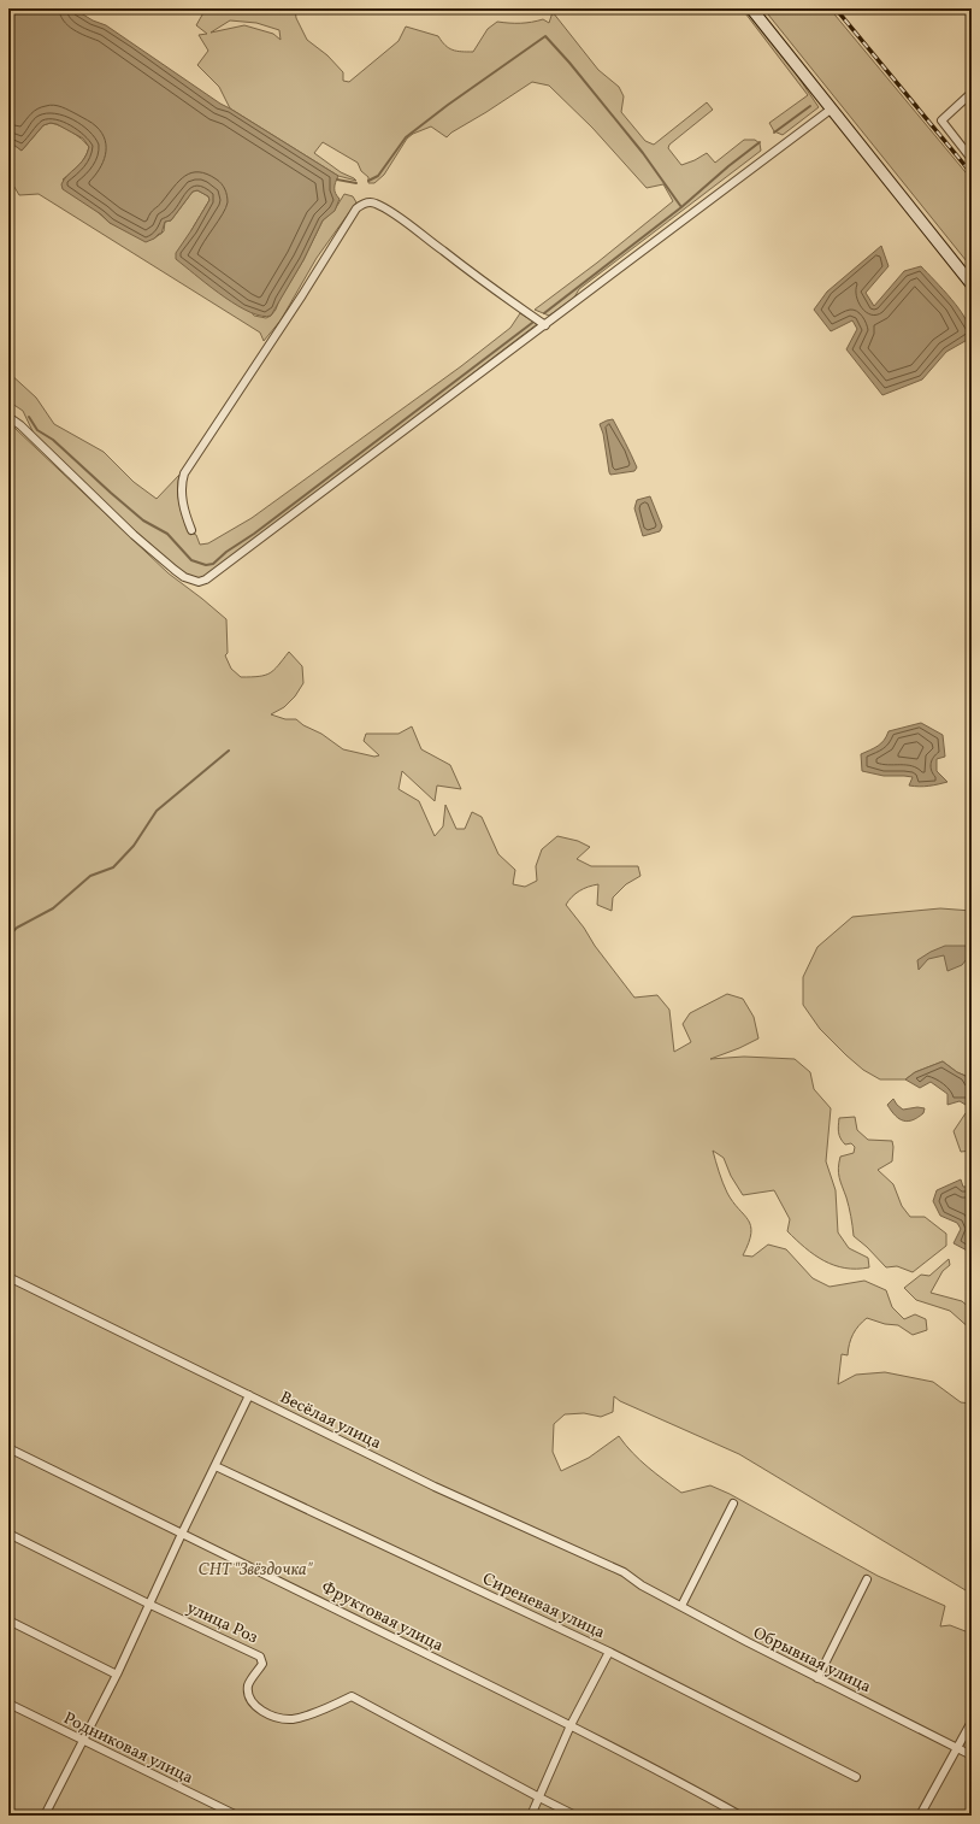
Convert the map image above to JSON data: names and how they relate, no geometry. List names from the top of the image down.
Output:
{
  "streets": {
    "street": [
      "Весёлая улица",
      "Сиреневая улица",
      "Фруктовая улица",
      "улица Роз",
      "Обрывная улица",
      "Родниковая улица"
    ]
  },
  "crossings": [
    ["Весёлая улица", "Обрывная улица"]
  ],
  "parks": ["СНТ \"Звёздочка\""]
}
